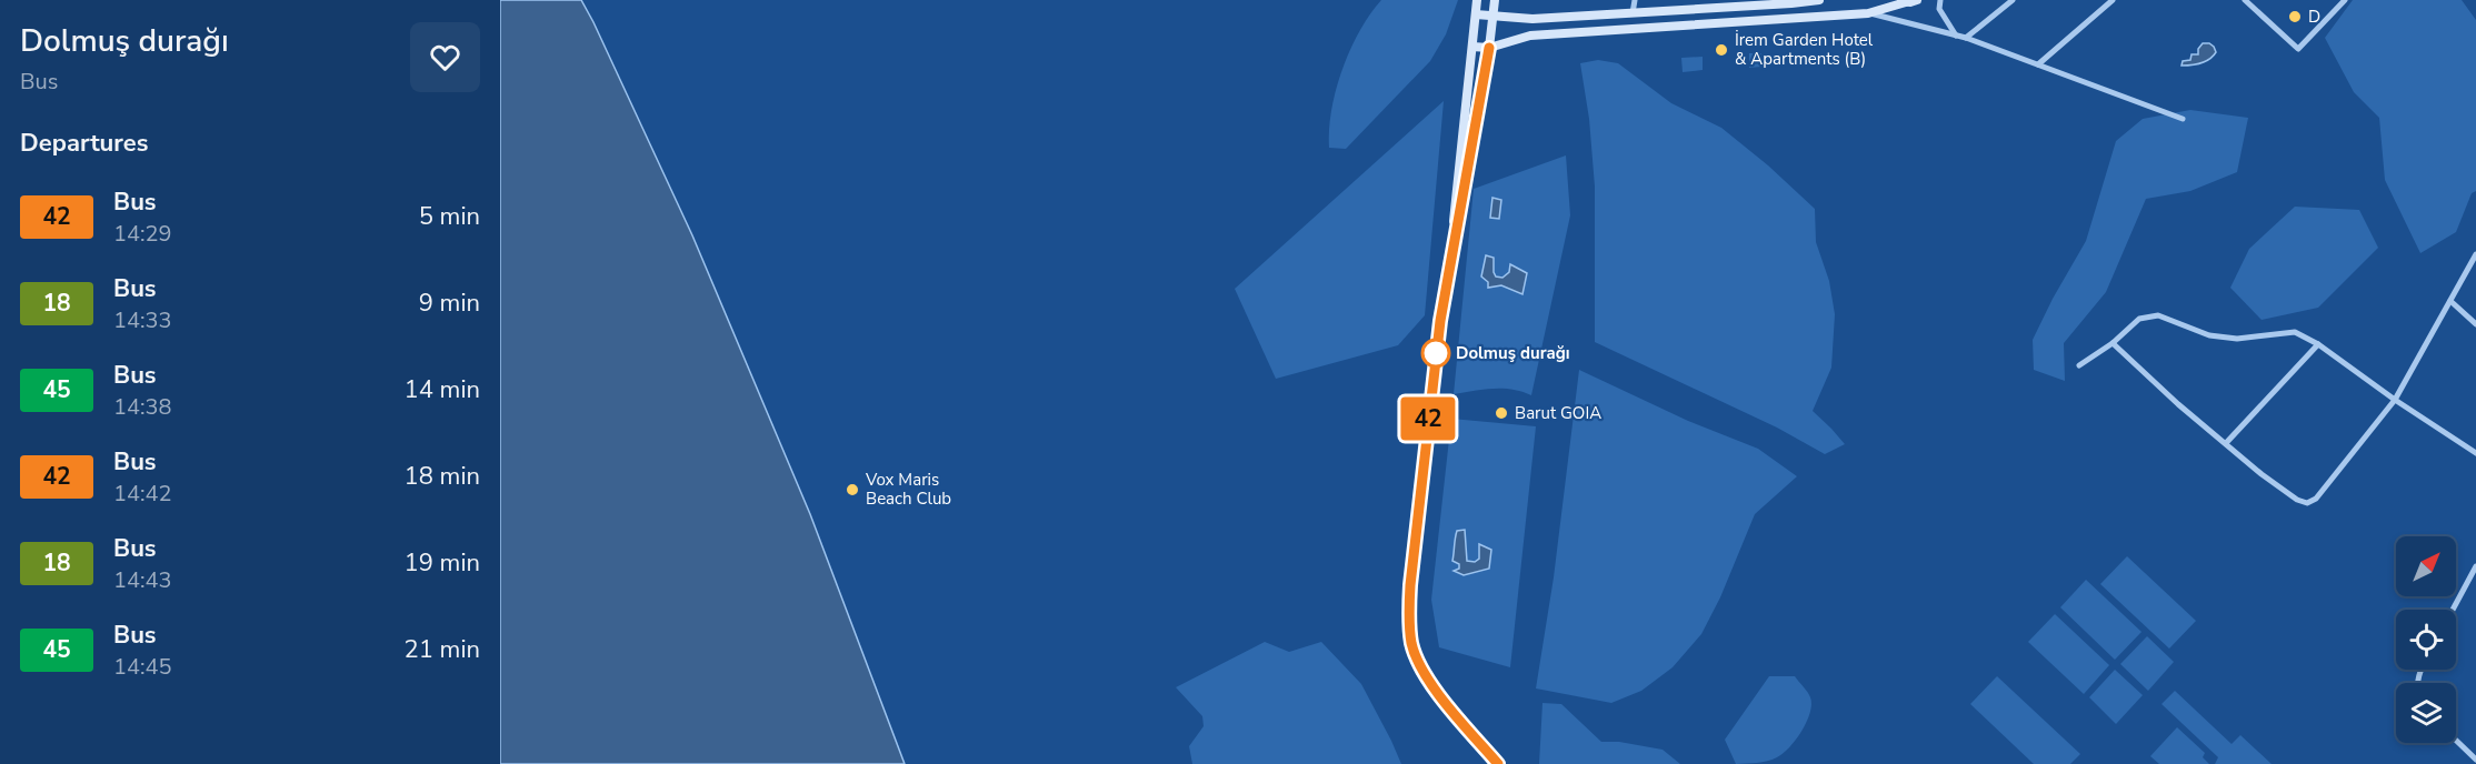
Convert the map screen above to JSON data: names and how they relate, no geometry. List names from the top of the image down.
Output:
{
  "places": [
    "D",
    "İrem Garden Hotel & Apartments (B)",
    "Dolmuş durağı",
    "Barut GOIA",
    "Vox Maris Beach Club"
  ],
  "lines": ["bus line 42"],
  "north": "top right",
  "page": {
    "heading": [
      ["Dolmuş durağı", "Bus"],
      "Departures"
    ],
    "on_map": "42",
    "list": [
      {
        "mark": "42",
        "name": "Bus",
        "note": "14:29",
        "value": "5 min"
      },
      {
        "mark": "18",
        "name": "Bus",
        "note": "14:33",
        "value": "9 min"
      },
      {
        "mark": "45",
        "name": "Bus",
        "note": "14:38",
        "value": "14 min"
      },
      {
        "mark": "42",
        "name": "Bus",
        "note": "14:42",
        "value": "18 min"
      },
      {
        "mark": "18",
        "name": "Bus",
        "note": "14:43",
        "value": "19 min"
      },
      {
        "mark": "45",
        "name": "Bus",
        "note": "14:45",
        "value": "21 min"
      }
    ]
  }
}
